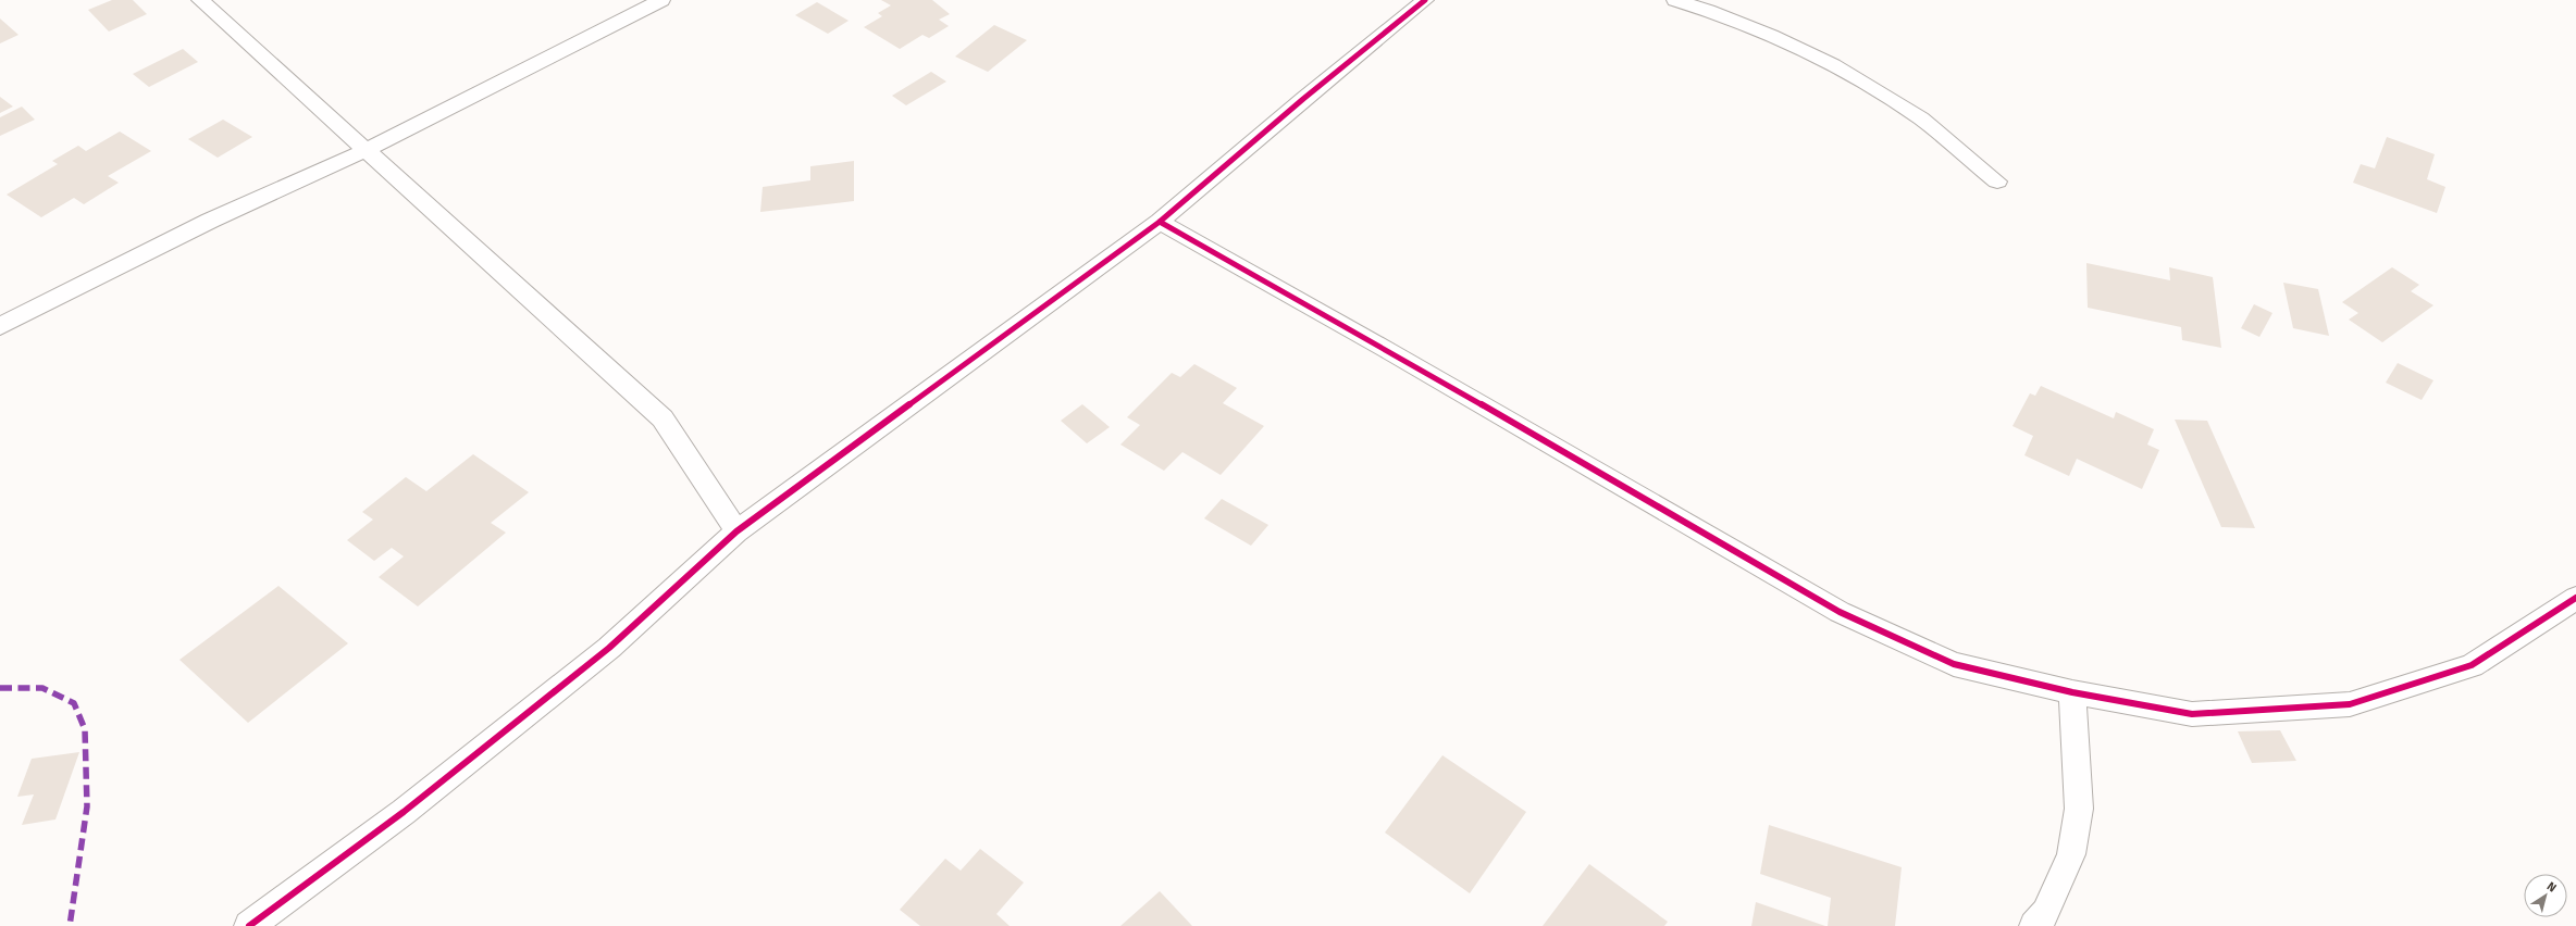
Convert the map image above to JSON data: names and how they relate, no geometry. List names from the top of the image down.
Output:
{
  "north": "top right"
}
